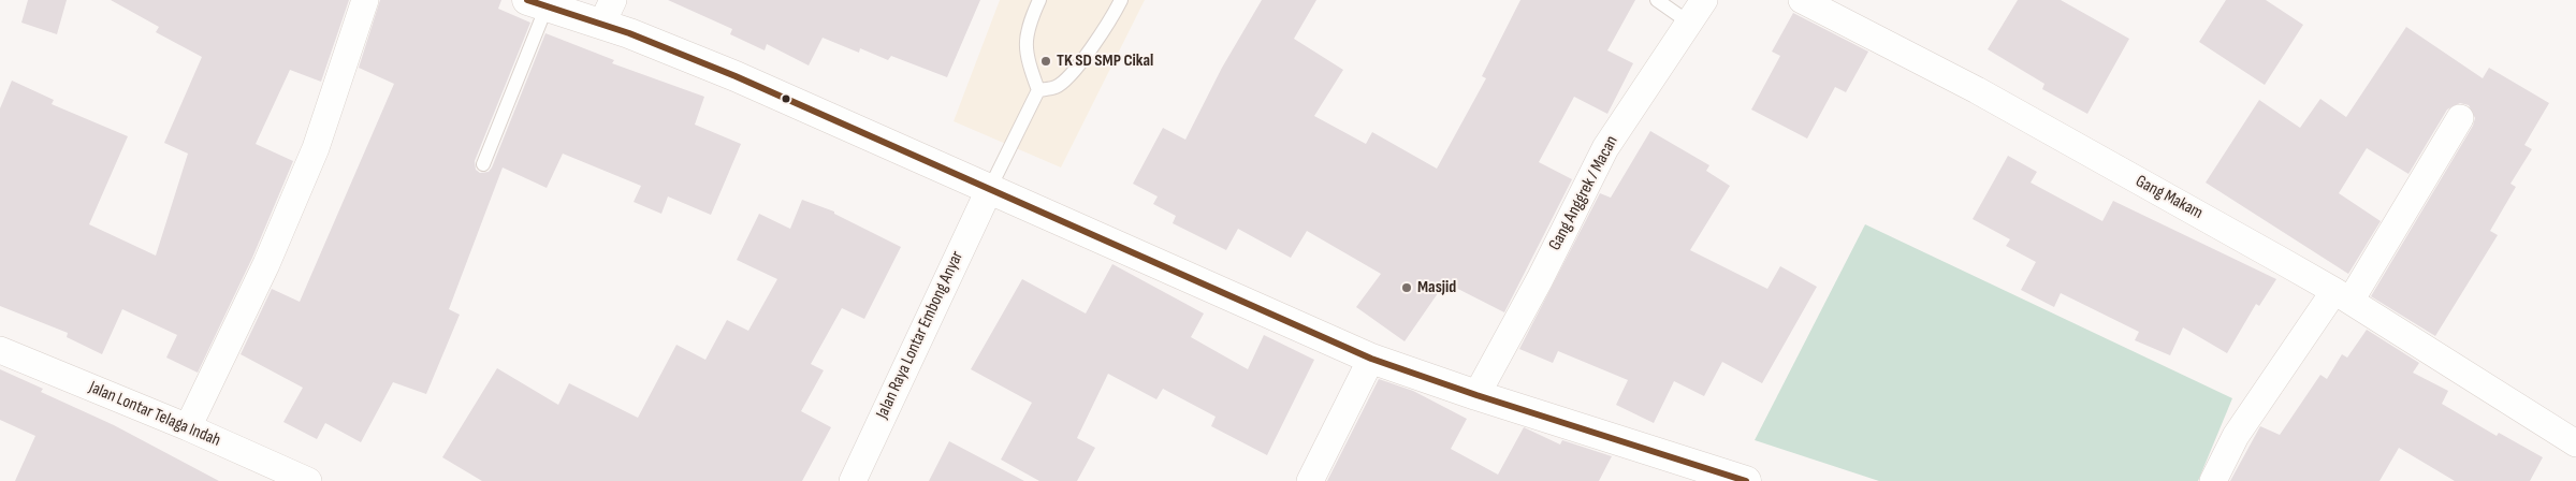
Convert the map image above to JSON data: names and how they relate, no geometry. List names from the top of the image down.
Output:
{
  "streets": {
    "street": [
      "Gang Anggrek / Macan",
      "Gang Makam",
      "Jalan Raya Lontar Embong Anyar",
      "Jalan Lontar Telaga Indah"
    ]
  },
  "places": ["TK SD SMP Cikal", "Masjid"]
}
